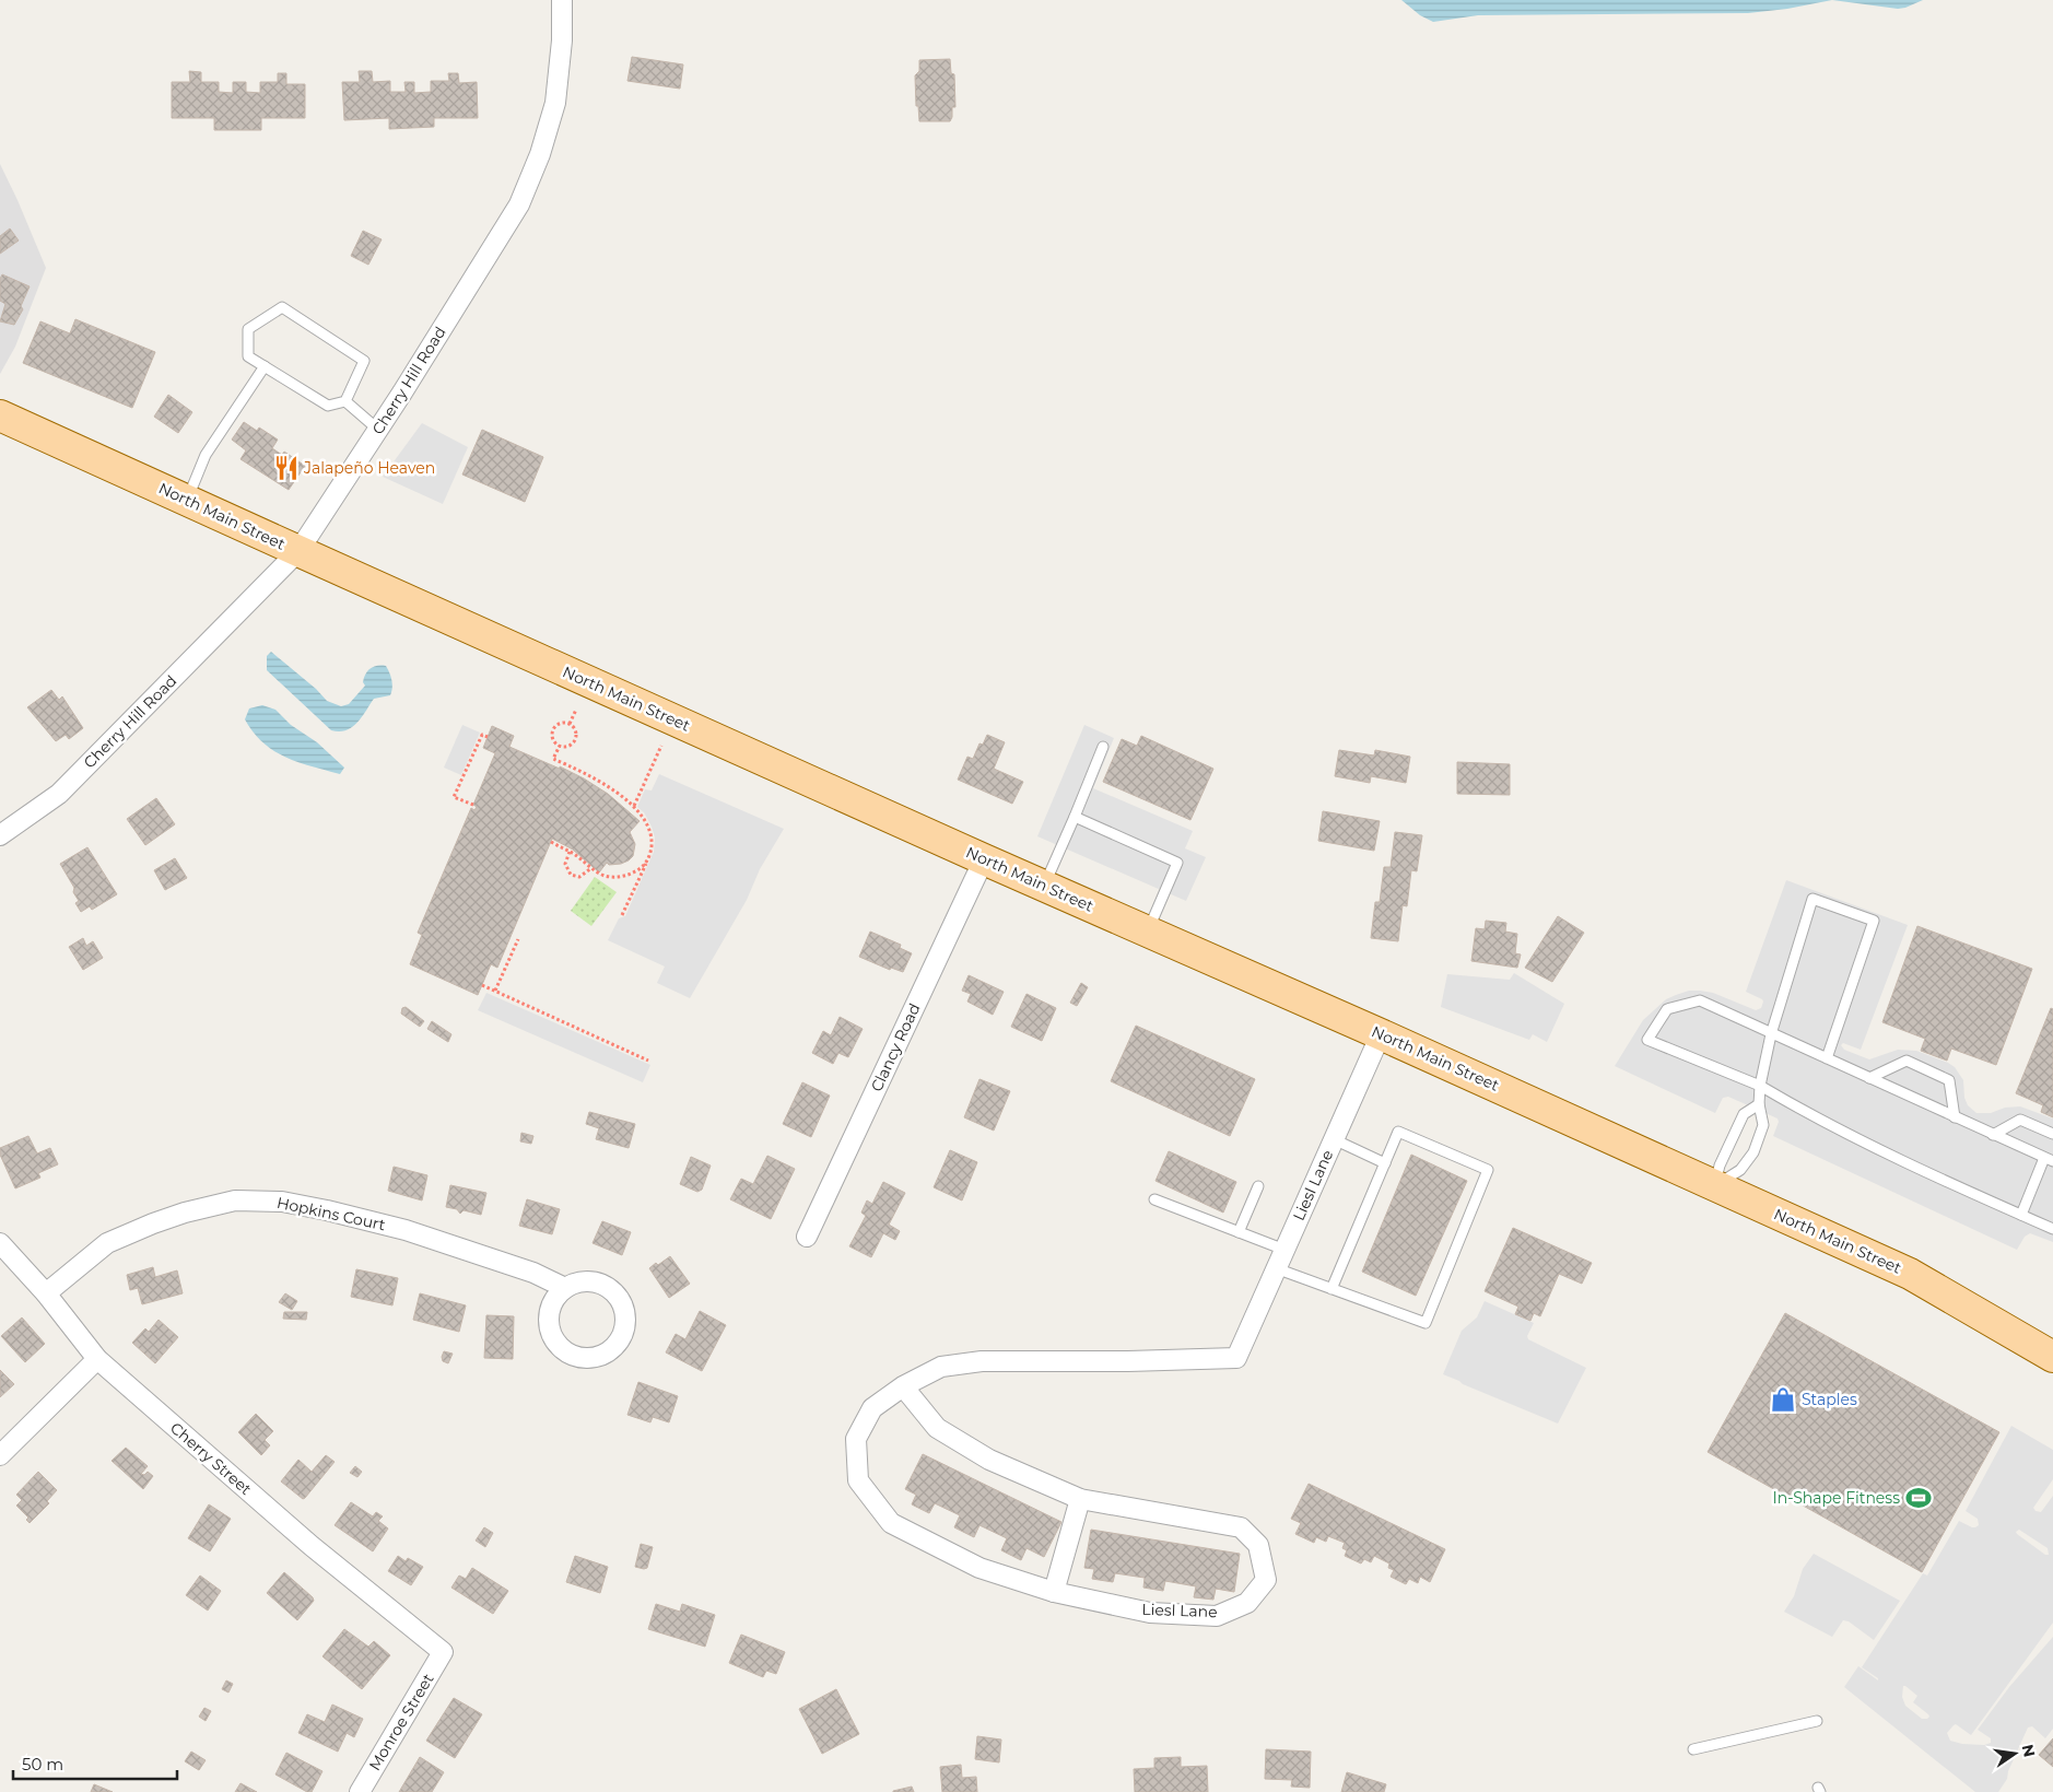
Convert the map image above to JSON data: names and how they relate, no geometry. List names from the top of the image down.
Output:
{
  "streets": {
    "main road": ["North Main Street"],
    "street": [
      "Cherry Hill Road",
      "Clancy Road",
      "Liesl Lane",
      "Hopkins Court",
      "Cherry Street",
      "Monroe Street"
    ]
  },
  "crossings": [
    ["Cherry Hill Road", "North Main Street"],
    ["North Main Street", "Clancy Road"],
    ["North Main Street", "Liesl Lane"],
    ["Hopkins Court", "Cherry Street"],
    ["Cherry Street", "Monroe Street"]
  ],
  "places": {
    "restaurant": ["Jalapeño Heaven"],
    "shop": ["Staples"],
    "sports": ["In-Shape Fitness"]
  },
  "scale_bar": "50 m",
  "north": "right"
}
